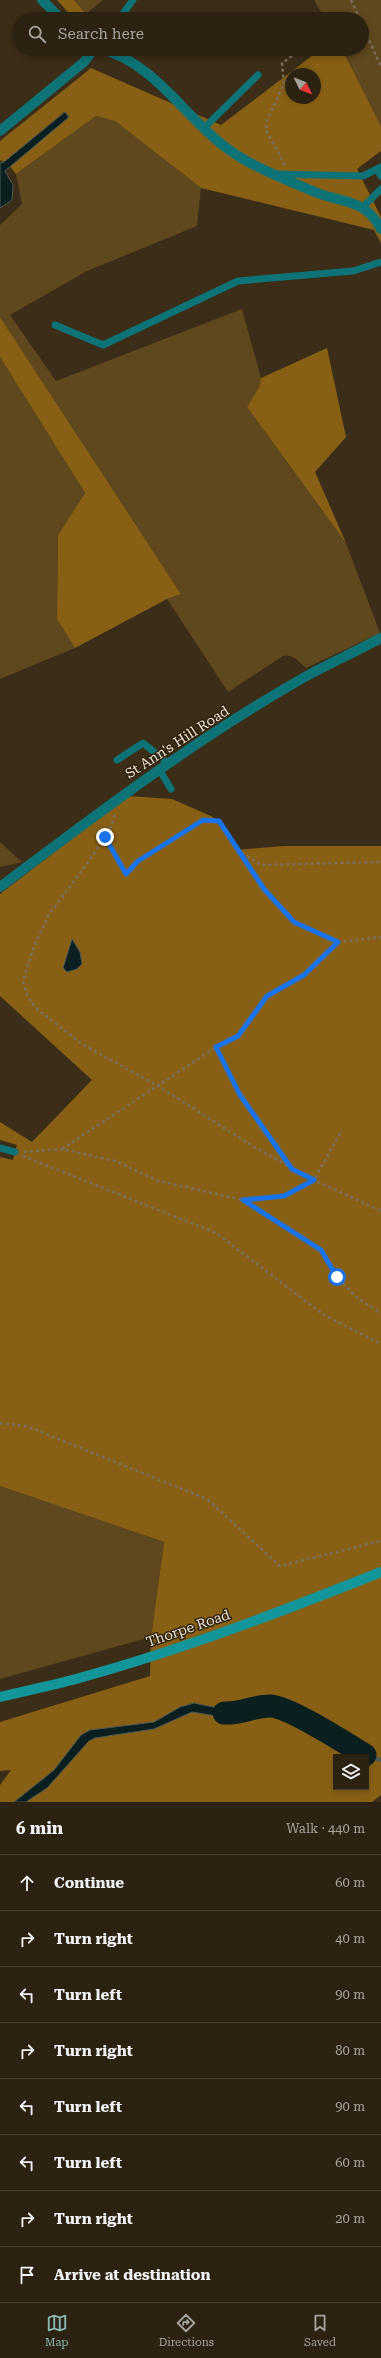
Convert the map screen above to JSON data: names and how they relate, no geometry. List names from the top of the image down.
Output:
{
  "streets": {
    "main road": ["Thorpe Road"],
    "street": ["St Ann's Hill Road"]
  },
  "north": "bottom right",
  "page": {
    "search": "Search here",
    "heading": ["6 min", "Walk · 440 m"],
    "list": [
      ["Continue", "60 m"],
      ["Turn right", "40 m"],
      ["Turn left", "90 m"],
      ["Turn right", "80 m"],
      ["Turn left", "90 m"],
      ["Turn left", "60 m"],
      ["Turn right", "20 m"],
      "Arrive at destination"
    ],
    "nav": ["Map", "Directions", "Saved"]
  }
}
